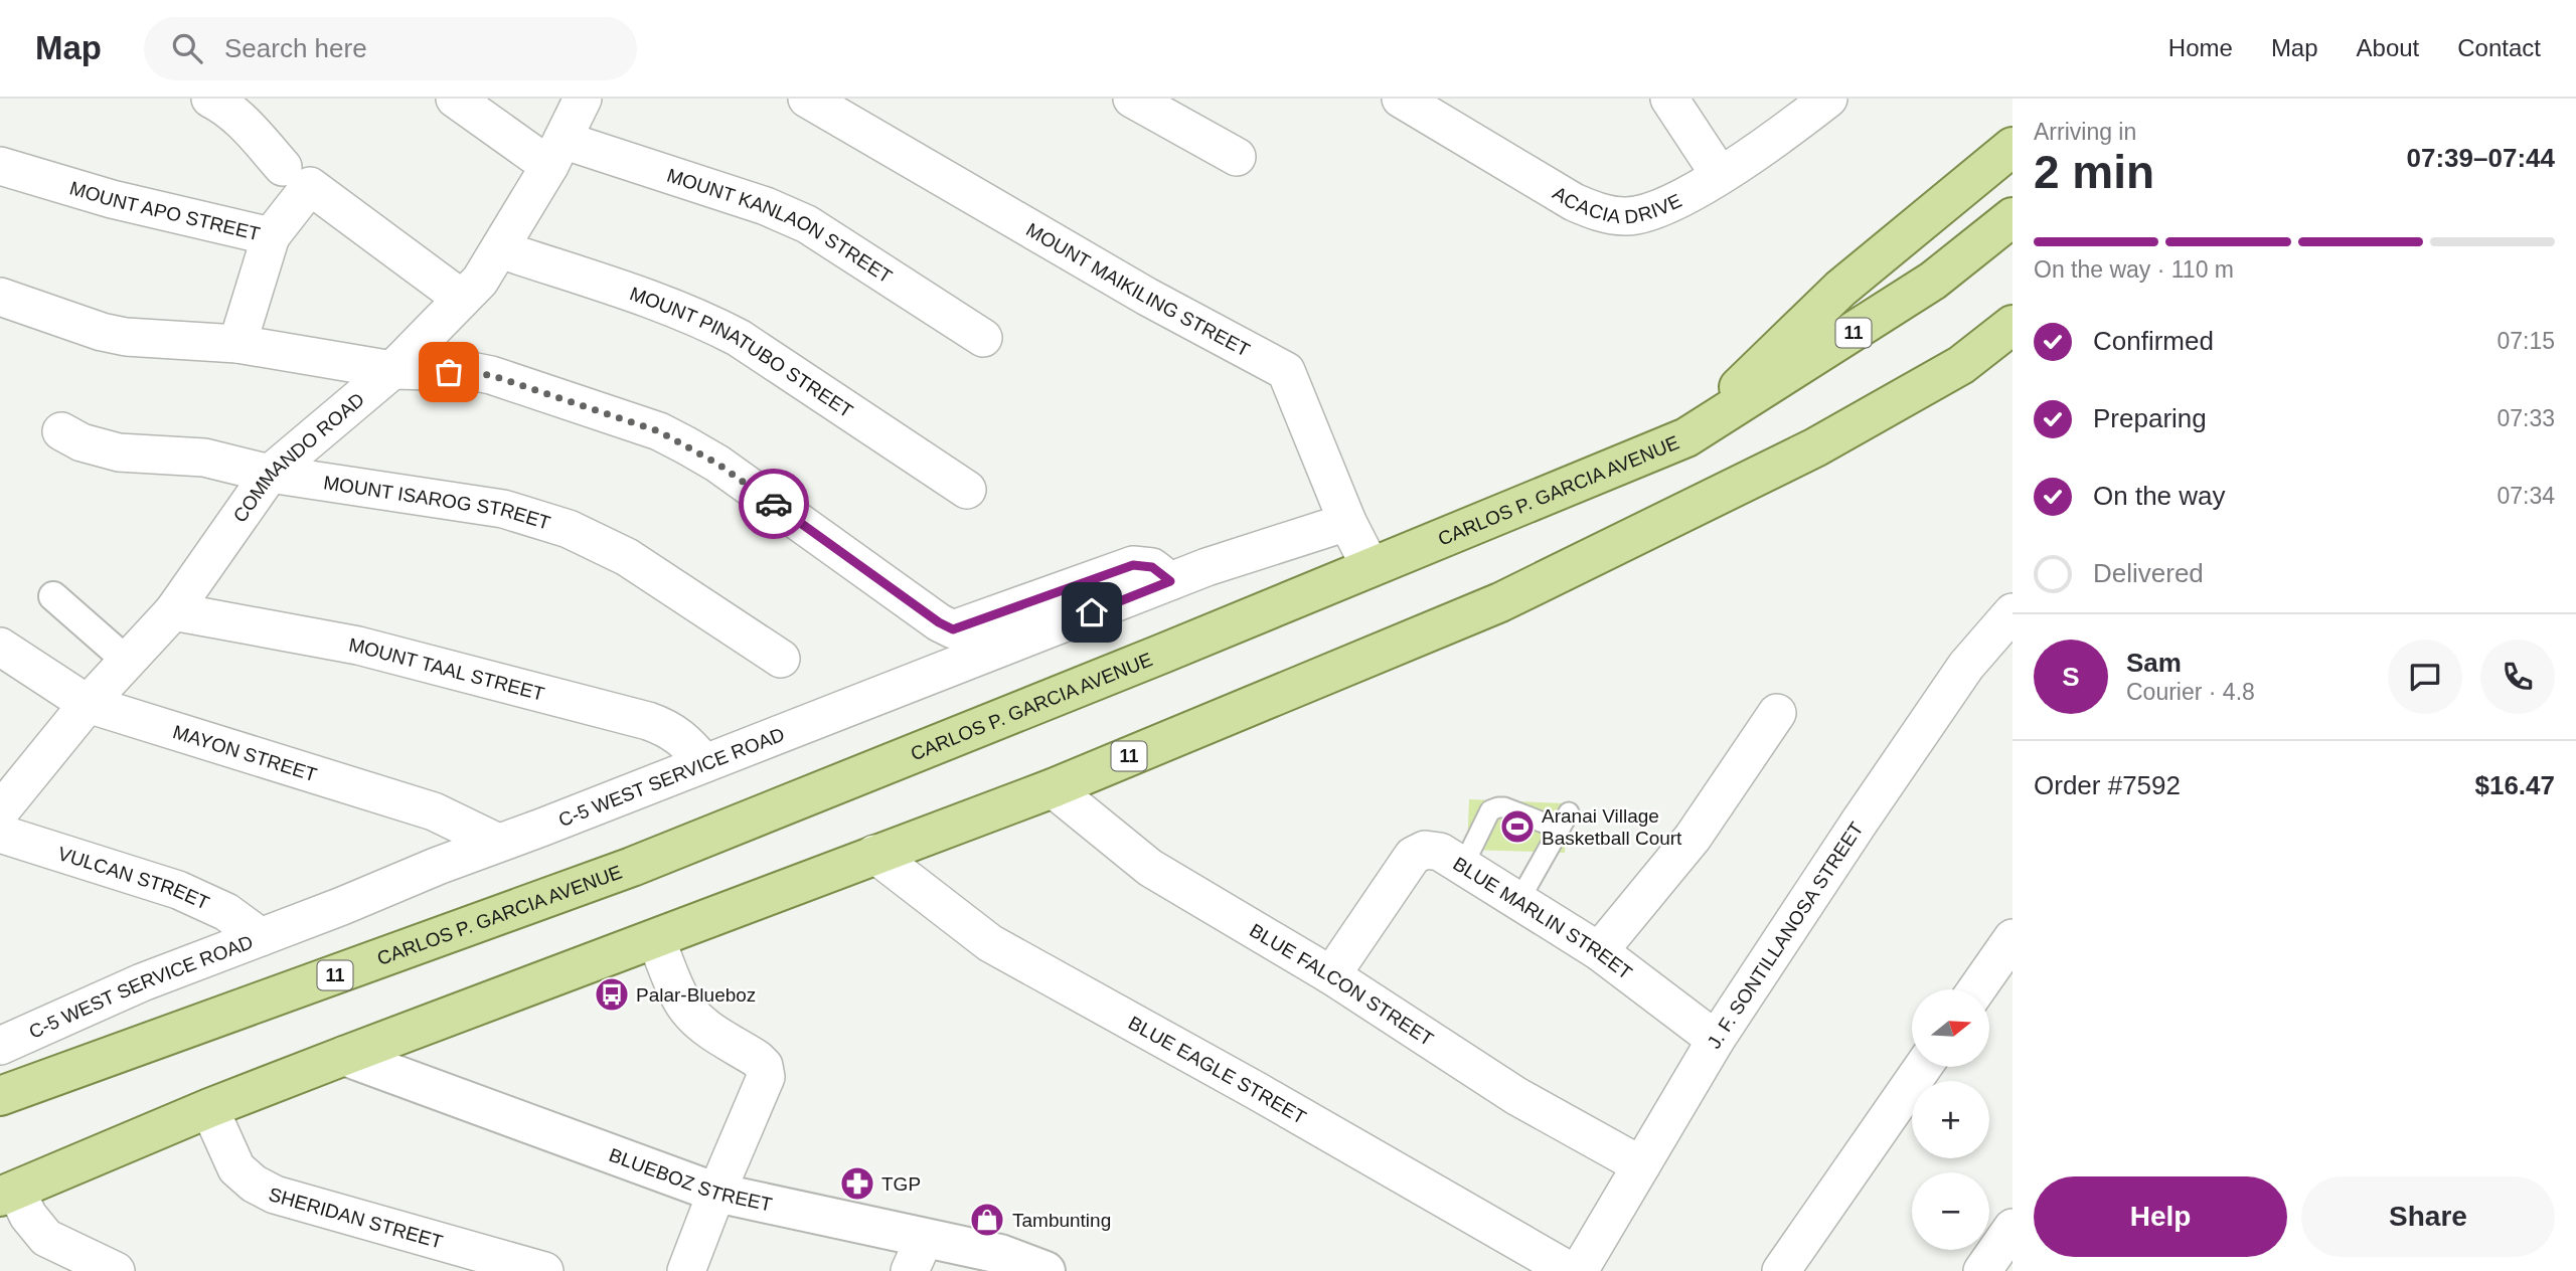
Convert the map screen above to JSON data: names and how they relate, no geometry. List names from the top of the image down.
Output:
{
  "streets": {
    "main road": ["11", "CARLOS P. GARCIA AVENUE"],
    "street": [
      "ACACIA DRIVE",
      "MOUNT APO STREET",
      "MOUNT KANLAON STREET",
      "MOUNT MAIKILING STREET",
      "MOUNT PINATUBO STREET",
      "COMMANDO ROAD",
      "MOUNT ISAROG STREET",
      "MOUNT TAAL STREET",
      "MAYON STREET",
      "C-5 WEST SERVICE ROAD",
      "VULCAN STREET",
      "BLUE MARLIN STREET",
      "J. F. SONTILLANOSA STREET",
      "BLUE FALCON STREET",
      "BLUE EAGLE STREET",
      "BLUEBOZ STREET",
      "SHERIDAN STREET"
    ]
  },
  "crossings": [
    ["MOUNT KANLAON STREET", "COMMANDO ROAD"],
    ["MOUNT MAIKILING STREET", "CARLOS P. GARCIA AVENUE"],
    ["MOUNT MAIKILING STREET", "C-5 WEST SERVICE ROAD"],
    ["11", "BLUE FALCON STREET"],
    ["11", "BLUE EAGLE STREET"],
    ["11", "BLUEBOZ STREET"],
    ["11", "SHERIDAN STREET"],
    ["MOUNT PINATUBO STREET", "COMMANDO ROAD"],
    ["COMMANDO ROAD", "MOUNT ISAROG STREET"],
    ["COMMANDO ROAD", "MOUNT TAAL STREET"],
    ["COMMANDO ROAD", "MAYON STREET"],
    ["MOUNT TAAL STREET", "C-5 WEST SERVICE ROAD"],
    ["MAYON STREET", "C-5 WEST SERVICE ROAD"],
    ["C-5 WEST SERVICE ROAD", "VULCAN STREET"],
    ["BLUE MARLIN STREET", "J. F. SONTILLANOSA STREET"],
    ["BLUE MARLIN STREET", "BLUE FALCON STREET"],
    ["J. F. SONTILLANOSA STREET", "BLUE FALCON STREET"]
  ],
  "places": {
    "sports": ["Aranai Village Basketball Court"],
    "bus stop": ["Palar-Blueboz"],
    "pharmacy": ["TGP"],
    "shop": ["Tambunting"]
  },
  "north": "right",
  "page": {
    "header": "Map",
    "search": "Search here",
    "nav": [
      "Home",
      "Map",
      "About",
      "Contact"
    ],
    "heading": ["2 min", "Arriving in", "07:39–07:44"],
    "panel": [
      "Sam",
      "Courier · 4.8",
      "Order #7592",
      "$16.47"
    ],
    "bar": "On the way · 110 m",
    "list": [
      ["Confirmed", "07:15"],
      ["Preparing", "07:33"],
      ["On the way", "07:34"],
      "Delivered"
    ],
    "round": "S",
    "map_buttons": ["+", "−"],
    "buttons": ["Help", "Share"]
  }
}
